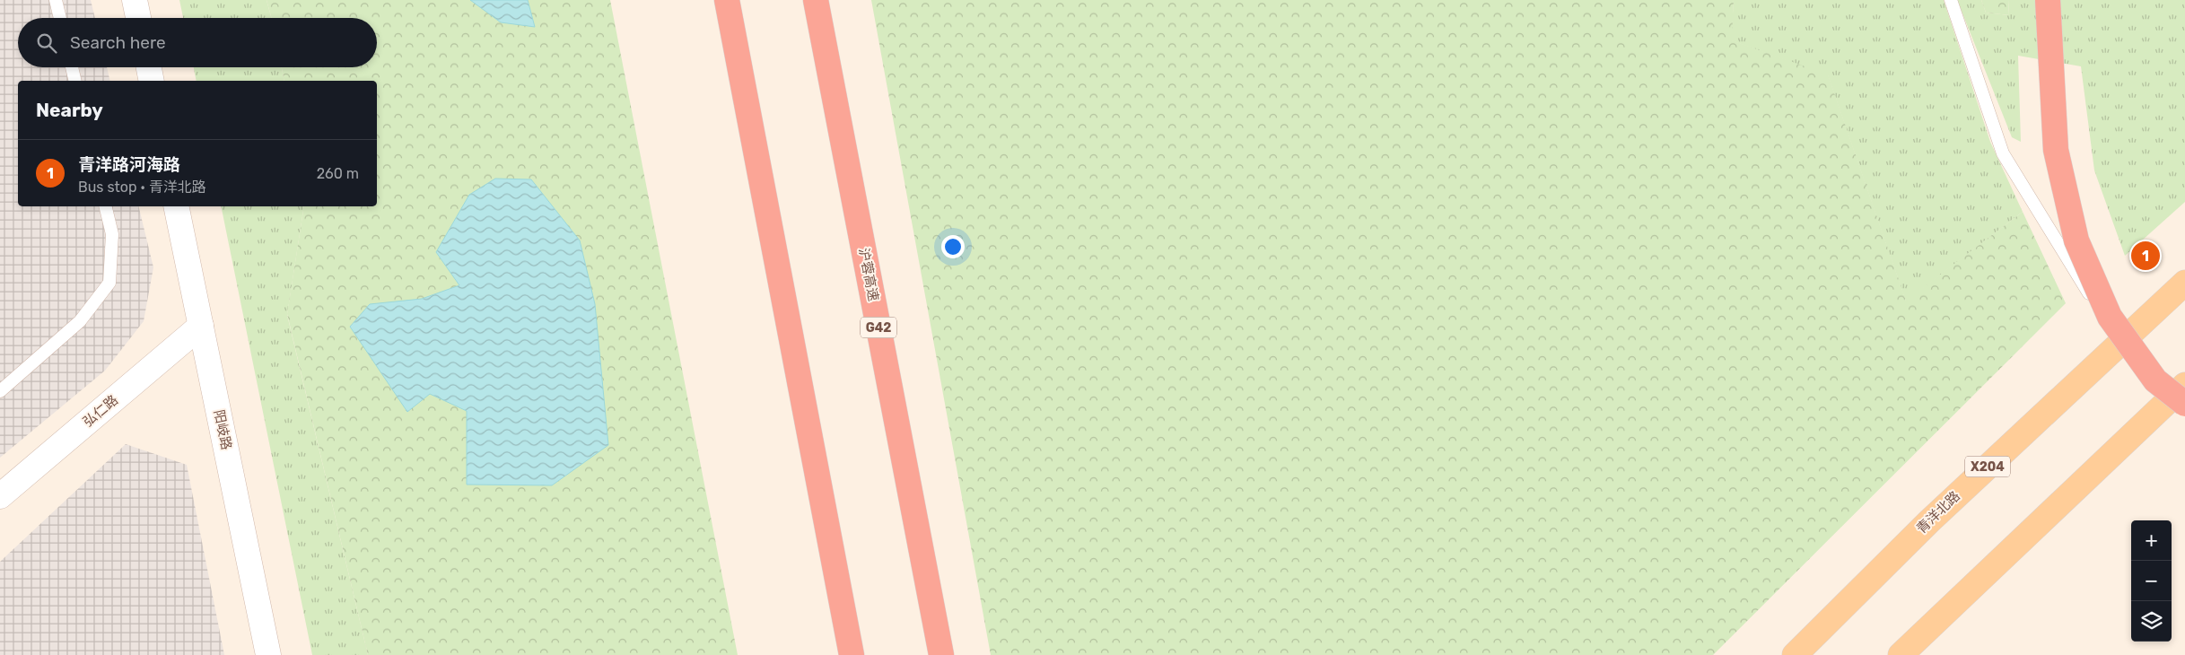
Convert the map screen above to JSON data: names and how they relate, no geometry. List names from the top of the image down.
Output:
{
  "streets": {
    "highway": ["沪蓉高速", "G42"],
    "main road": ["X204", "青洋北路"],
    "street": ["弘仁路", "阳岐路"]
  },
  "crossings": [
    ["弘仁路", "阳岐路"]
  ],
  "page": {
    "search": "Search here",
    "heading": "Nearby",
    "list": [
      {
        "mark": "1",
        "name": "青洋路河海路",
        "note": "Bus stop · 青洋北路",
        "value": "260 m"
      }
    ],
    "pins": "1",
    "map_buttons": ["+", "−"]
  }
}
